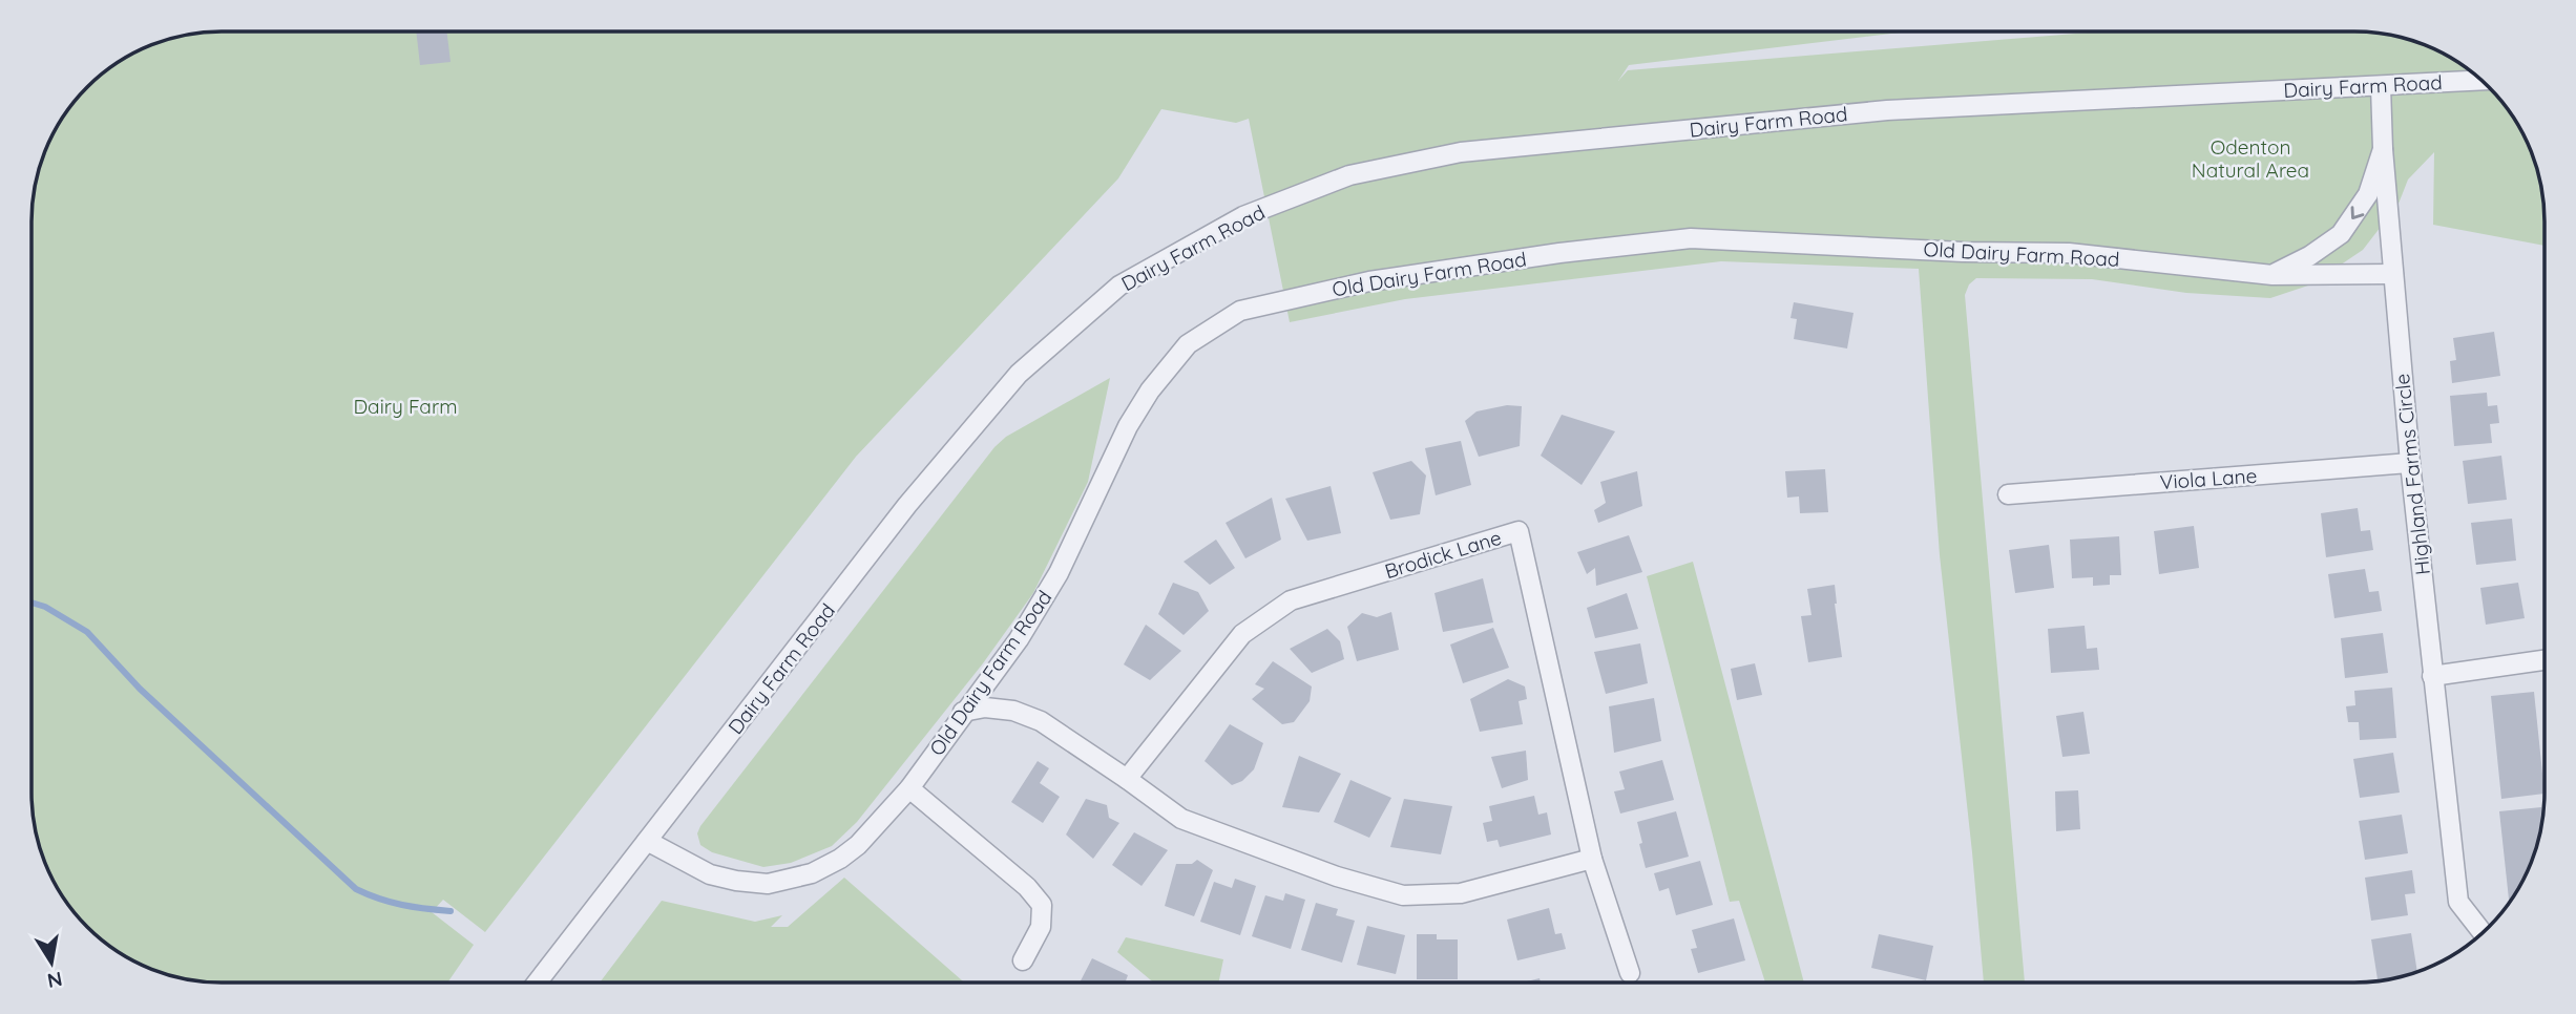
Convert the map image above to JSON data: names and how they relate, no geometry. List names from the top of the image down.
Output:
{
  "streets": {
    "street": [
      "Dairy Farm Road",
      "Old Dairy Farm Road",
      "Highland Farms Circle",
      "Viola Lane",
      "Brodick Lane"
    ]
  },
  "crossings": [
    ["Dairy Farm Road", "Old Dairy Farm Road"],
    ["Highland Farms Circle", "Viola Lane"]
  ],
  "parks": ["Odenton Natural Area", "Dairy Farm"],
  "north": "bottom"
}
